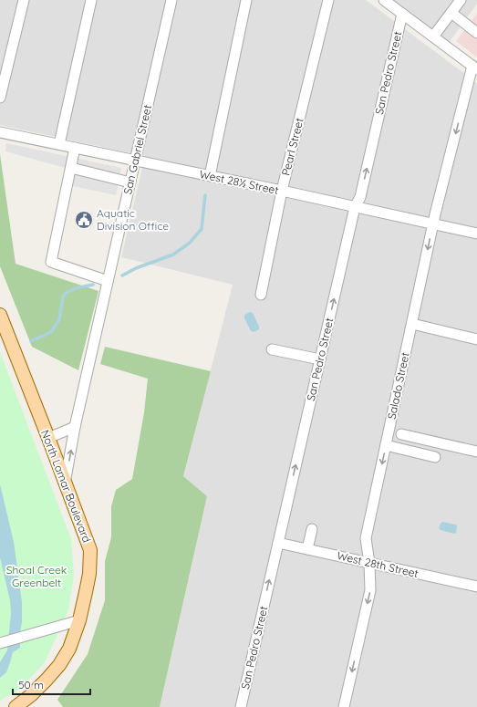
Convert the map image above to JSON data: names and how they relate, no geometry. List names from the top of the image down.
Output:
{
  "streets": {
    "main road": ["North Lamar Boulevard"],
    "street": [
      "San Pedro Street",
      "Pearl Street",
      "San Gabriel Street",
      "West 28½ Street",
      "Salado Street",
      "West 28th Street"
    ]
  },
  "crossings": [
    ["San Pedro Street", "West 28½ Street"],
    ["San Pedro Street", "West 28th Street"],
    ["Pearl Street", "West 28½ Street"],
    ["San Gabriel Street", "West 28½ Street"],
    ["San Gabriel Street", "North Lamar Boulevard"],
    ["West 28½ Street", "Salado Street"],
    ["Salado Street", "West 28th Street"]
  ],
  "one_way": ["San Pedro Street", "Salado Street"],
  "parks": ["Shoal Creek Greenbelt"],
  "places": {
    "public building": ["Aquatic Division Office"]
  },
  "scale_bar": "50 m"
}
